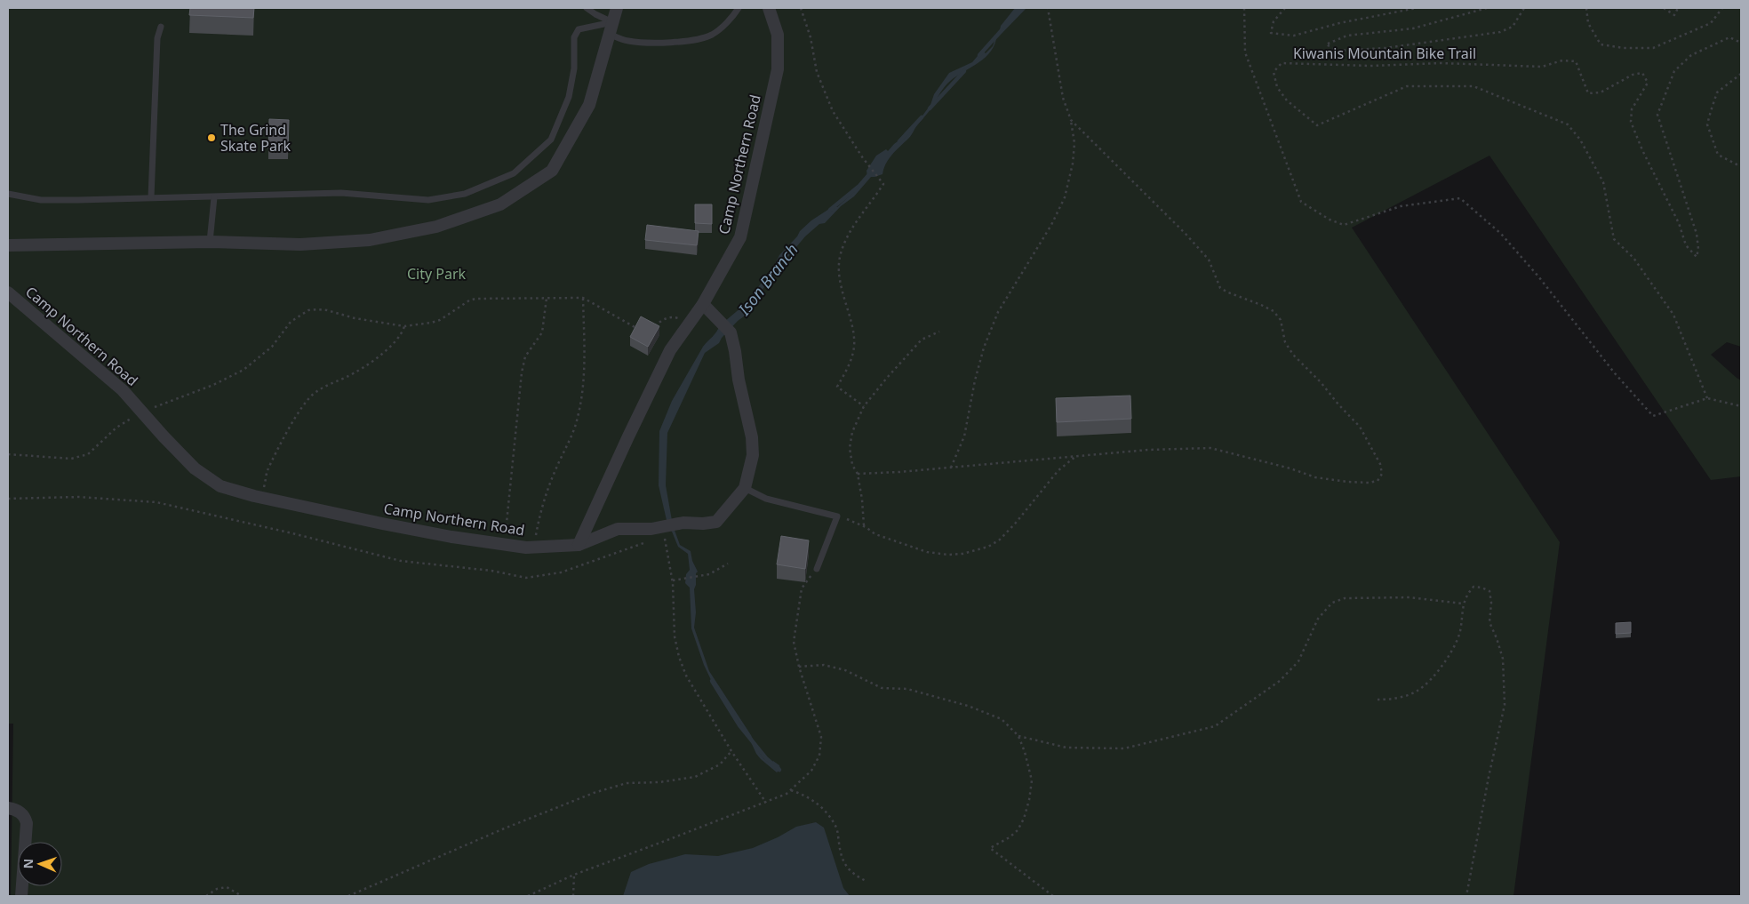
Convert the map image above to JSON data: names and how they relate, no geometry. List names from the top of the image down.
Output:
{
  "streets": {
    "street": ["Camp Northern Road"],
    "path": ["Kiwanis Mountain Bike Trail"]
  },
  "water": ["Ison Branch"],
  "parks": ["City Park"],
  "places": ["The Grind Skate Park"],
  "north": "left"
}
